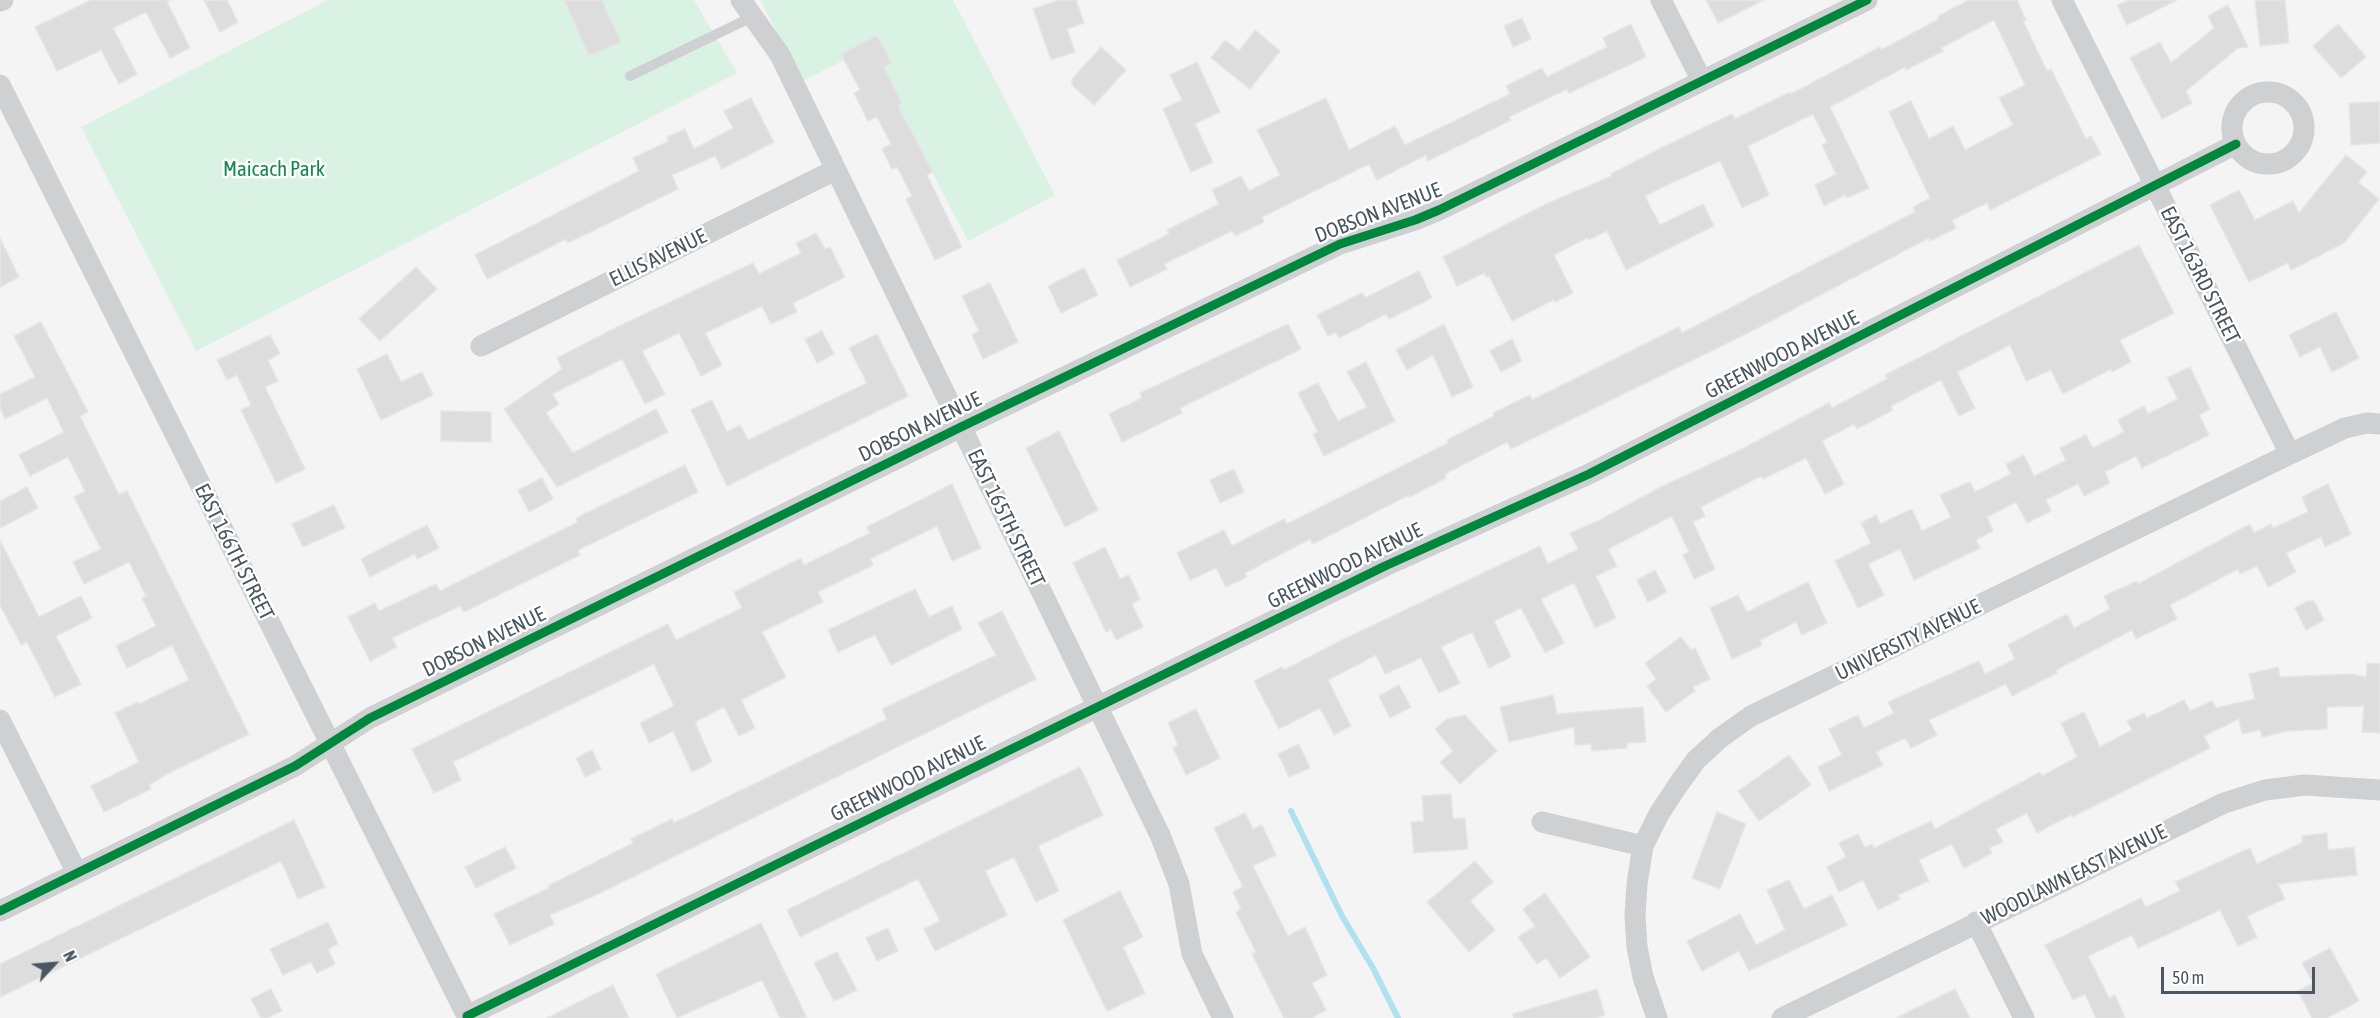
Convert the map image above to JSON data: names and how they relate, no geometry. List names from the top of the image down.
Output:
{
  "streets": {
    "street": [
      "DOBSON AVENUE",
      "ELLIS AVENUE",
      "EAST 163RD STREET",
      "GREENWOOD AVENUE",
      "EAST 165TH STREET",
      "EAST 166TH STREET",
      "UNIVERSITY AVENUE",
      "WOODLAWN EAST AVENUE"
    ]
  },
  "crossings": [
    ["DOBSON AVENUE", "EAST 165TH STREET"],
    ["DOBSON AVENUE", "EAST 166TH STREET"],
    ["ELLIS AVENUE", "EAST 165TH STREET"],
    ["EAST 163RD STREET", "GREENWOOD AVENUE"],
    ["EAST 163RD STREET", "UNIVERSITY AVENUE"],
    ["GREENWOOD AVENUE", "EAST 165TH STREET"],
    ["GREENWOOD AVENUE", "EAST 166TH STREET"]
  ],
  "parks": ["Maicach Park"],
  "scale_bar": "50 m",
  "north": "top right"
}
